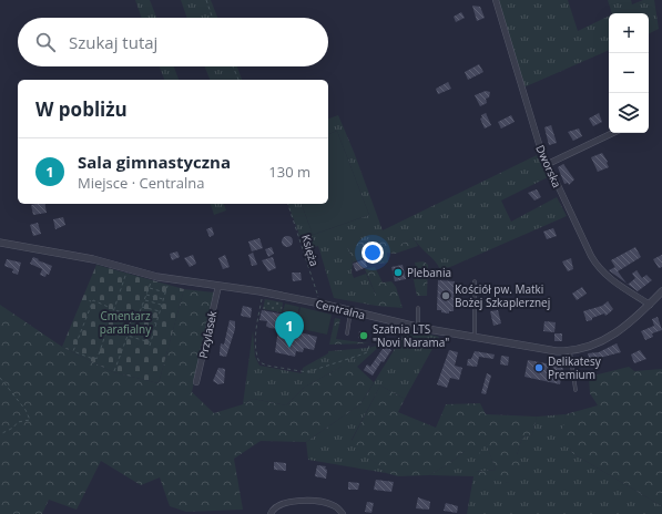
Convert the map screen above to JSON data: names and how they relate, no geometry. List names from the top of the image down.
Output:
{
  "streets": {
    "street": ["Dworska", "Centralna", "Przylasek"],
    "path": ["Księża"]
  },
  "crossings": [
    ["Dworska", "Centralna"],
    ["Księża", "Centralna"],
    ["Centralna", "Przylasek"]
  ],
  "parks": ["Cmentarz parafialny"],
  "places": [
    "Plebania",
    "Kościół pw. Matki Bożej Szkaplerznej",
    "Szatnia LTS \"Novi Narama\"",
    "Delikatesy Premium"
  ],
  "page": {
    "map_buttons": ["+", "−"],
    "search": "Szukaj tutaj",
    "heading": "W pobliżu",
    "list": [
      {
        "mark": "1",
        "name": "Sala gimnastyczna",
        "note": "Miejsce · Centralna",
        "value": "130 m"
      }
    ],
    "pins": "1"
  }
}
